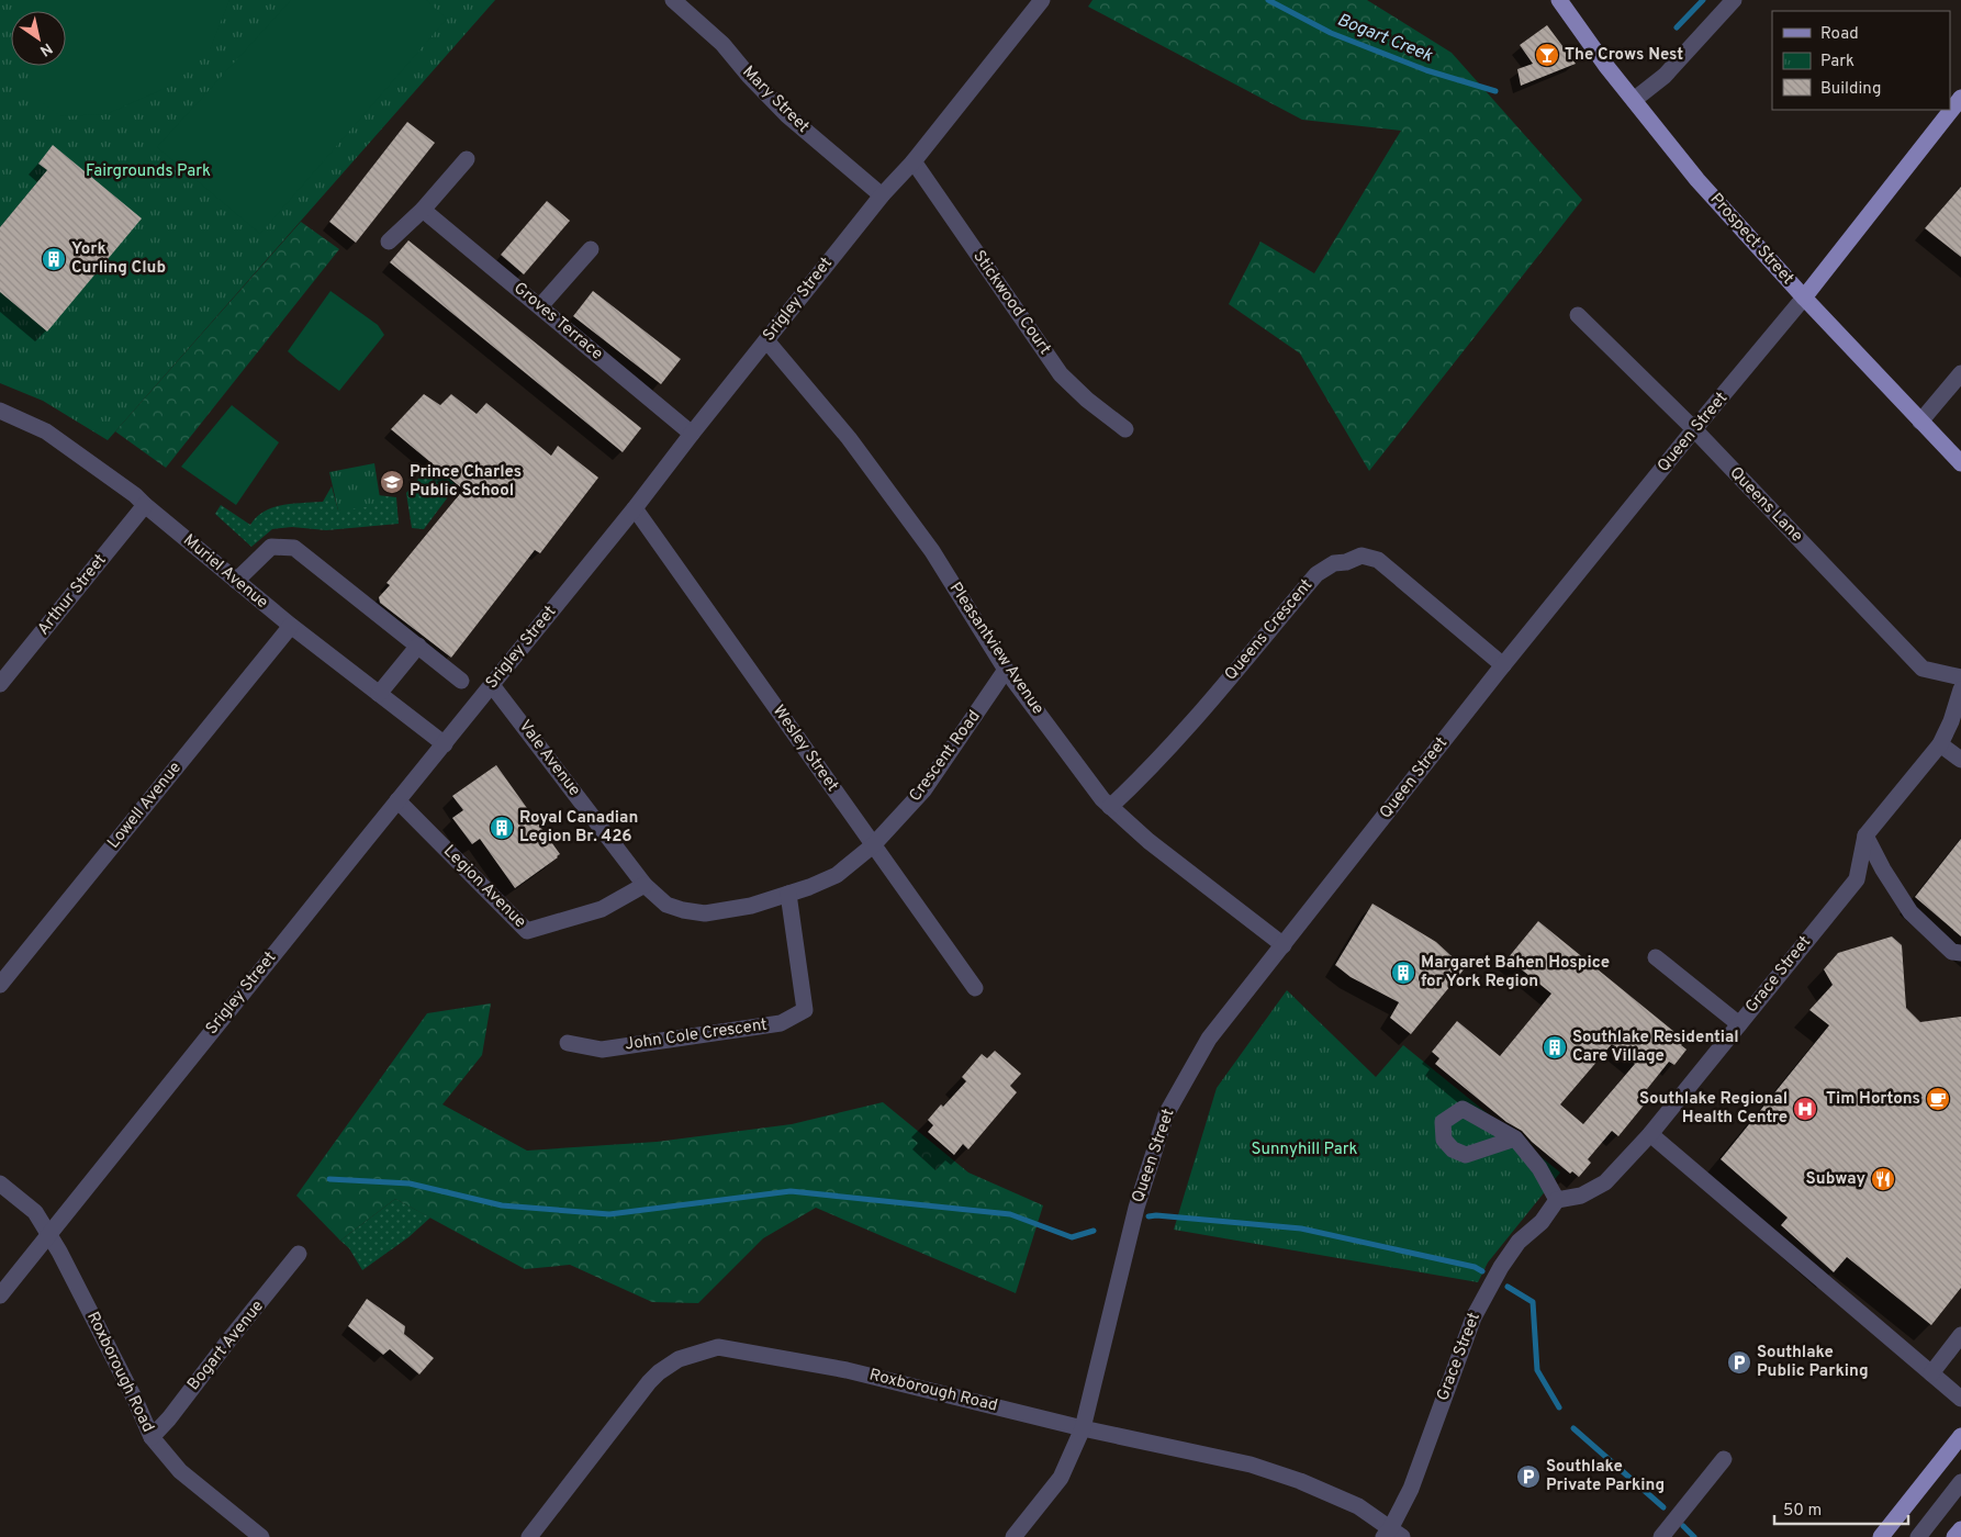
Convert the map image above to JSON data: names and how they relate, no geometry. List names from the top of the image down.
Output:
{
  "streets": {
    "main road": ["Prospect Street", "Queen Street"],
    "street": [
      "Mary Street",
      "Srigley Street",
      "Stickwood Court",
      "Groves Terrace",
      "Queens Lane",
      "Muriel Avenue",
      "Arthur Street",
      "Queens Crescent",
      "Pleasantview Avenue",
      "Wesley Street",
      "Crescent Road",
      "Vale Avenue",
      "Lowell Avenue",
      "Legion Avenue",
      "Grace Street",
      "John Cole Crescent",
      "Bogart Avenue",
      "Roxborough Road"
    ]
  },
  "crossings": [
    ["Mary Street", "Srigley Street"],
    ["Prospect Street", "Queen Street"],
    ["Srigley Street", "Stickwood Court"],
    ["Srigley Street", "Groves Terrace"],
    ["Srigley Street", "Muriel Avenue"],
    ["Srigley Street", "Pleasantview Avenue"],
    ["Srigley Street", "Wesley Street"],
    ["Srigley Street", "Vale Avenue"],
    ["Srigley Street", "Legion Avenue"],
    ["Srigley Street", "Roxborough Road"],
    ["Queen Street", "Queens Lane"],
    ["Queen Street", "Queens Crescent"],
    ["Queen Street", "Pleasantview Avenue"],
    ["Queen Street", "Roxborough Road"],
    ["Muriel Avenue", "Arthur Street"],
    ["Muriel Avenue", "Lowell Avenue"],
    ["Queens Crescent", "Pleasantview Avenue"],
    ["Pleasantview Avenue", "Crescent Road"],
    ["Wesley Street", "Crescent Road"],
    ["Crescent Road", "Vale Avenue"],
    ["Crescent Road", "Legion Avenue"],
    ["Crescent Road", "John Cole Crescent"],
    ["Vale Avenue", "Legion Avenue"],
    ["Grace Street", "Roxborough Road"],
    ["Bogart Avenue", "Roxborough Road"]
  ],
  "water": ["Bogart Creek"],
  "parks": ["Fairgrounds Park", "Sunnyhill Park"],
  "places": {
    "bar": ["The Crows Nest"],
    "building": [
      "York Curling Club",
      "Royal Canadian Legion Br. 426",
      "Margaret Bahen Hospice for York Region",
      "Southlake Residential Care Village"
    ],
    "school or university": ["Prince Charles Public School"],
    "cafe": ["Tim Hortons"],
    "hospital": ["Southlake Regional Health Centre"],
    "restaurant": ["Subway"],
    "parking": ["Southlake Public Parking", "Southlake Private Parking"]
  },
  "legend": ["Road", "Park", "Building"],
  "scale_bar": "50 m",
  "north": "bottom right"
}
